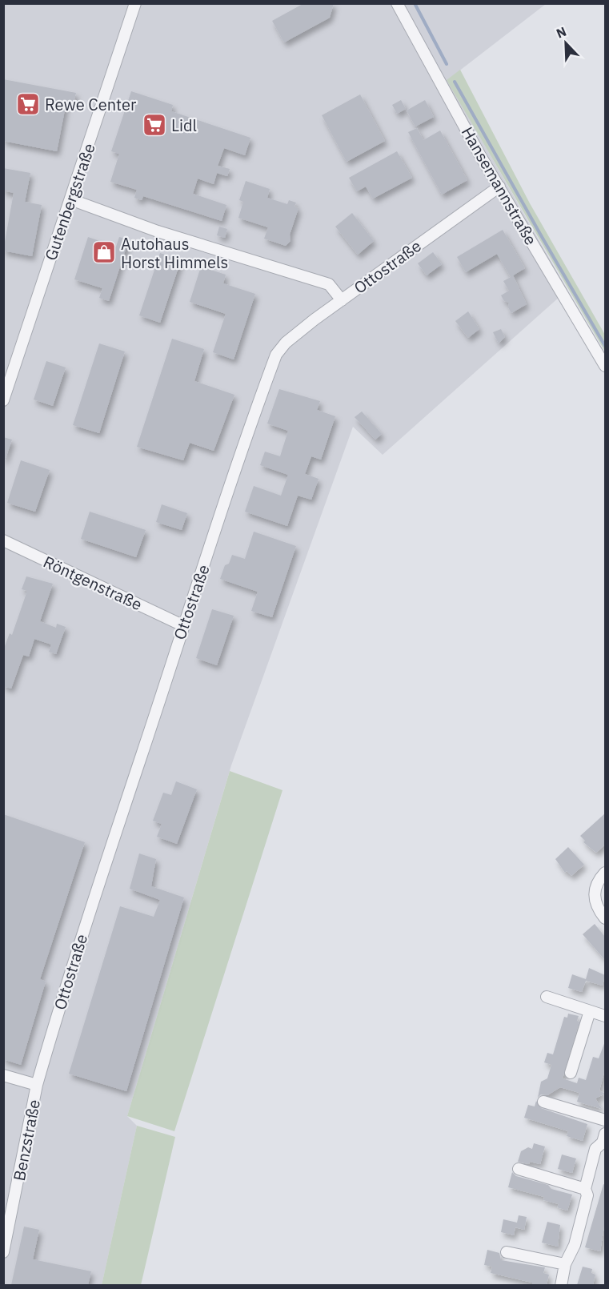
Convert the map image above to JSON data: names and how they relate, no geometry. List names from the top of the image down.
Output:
{
  "streets": {
    "street": [
      "Hansemannstraße",
      "Gutenbergstraße",
      "Ottostraße",
      "Röntgenstraße",
      "Benzstraße"
    ]
  },
  "crossings": [
    ["Hansemannstraße", "Ottostraße"],
    ["Ottostraße", "Röntgenstraße"],
    ["Ottostraße", "Benzstraße"]
  ],
  "places": {
    "supermarket": ["Rewe Center", "Lidl"],
    "shop": ["Autohaus Horst Himmels"]
  },
  "north": "top left"
}
